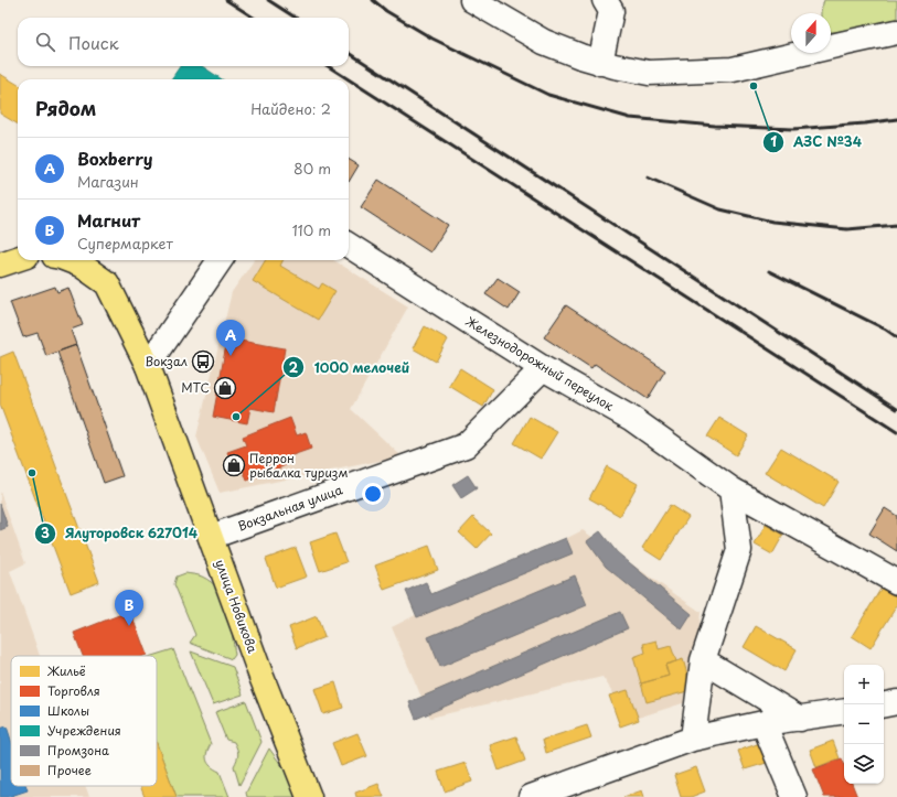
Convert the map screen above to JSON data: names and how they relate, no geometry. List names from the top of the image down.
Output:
{
  "streets": {
    "main road": ["улица Новикова"],
    "street": ["Железнодорожный переулок", "Вокзальная улица"]
  },
  "crossings": [
    ["Железнодорожный переулок", "Вокзальная улица"],
    ["Вокзальная улица", "улица Новикова"]
  ],
  "places": {
    "other": ["АЗС №34", "1000 мелочей", "Ялуторовск 627014"],
    "bus stop": ["Вокзал"],
    "shop": ["МТС", "Перрон рыбалка туризм"]
  },
  "legend": [
    "Жильё",
    "Торговля",
    "Школы",
    "Учреждения",
    "Промзона",
    "Прочее"
  ],
  "north": "top",
  "page": {
    "search": "Поиск",
    "heading": ["Рядом", "Найдено: 2"],
    "list": [
      {
        "mark": "A",
        "name": "Boxberry",
        "note": "Магазин",
        "value": "80 m"
      },
      {
        "mark": "B",
        "name": "Магнит",
        "note": "Супермаркет",
        "value": "110 m"
      }
    ],
    "pins": ["A", "B"],
    "map_buttons": ["+", "−"]
  }
}
